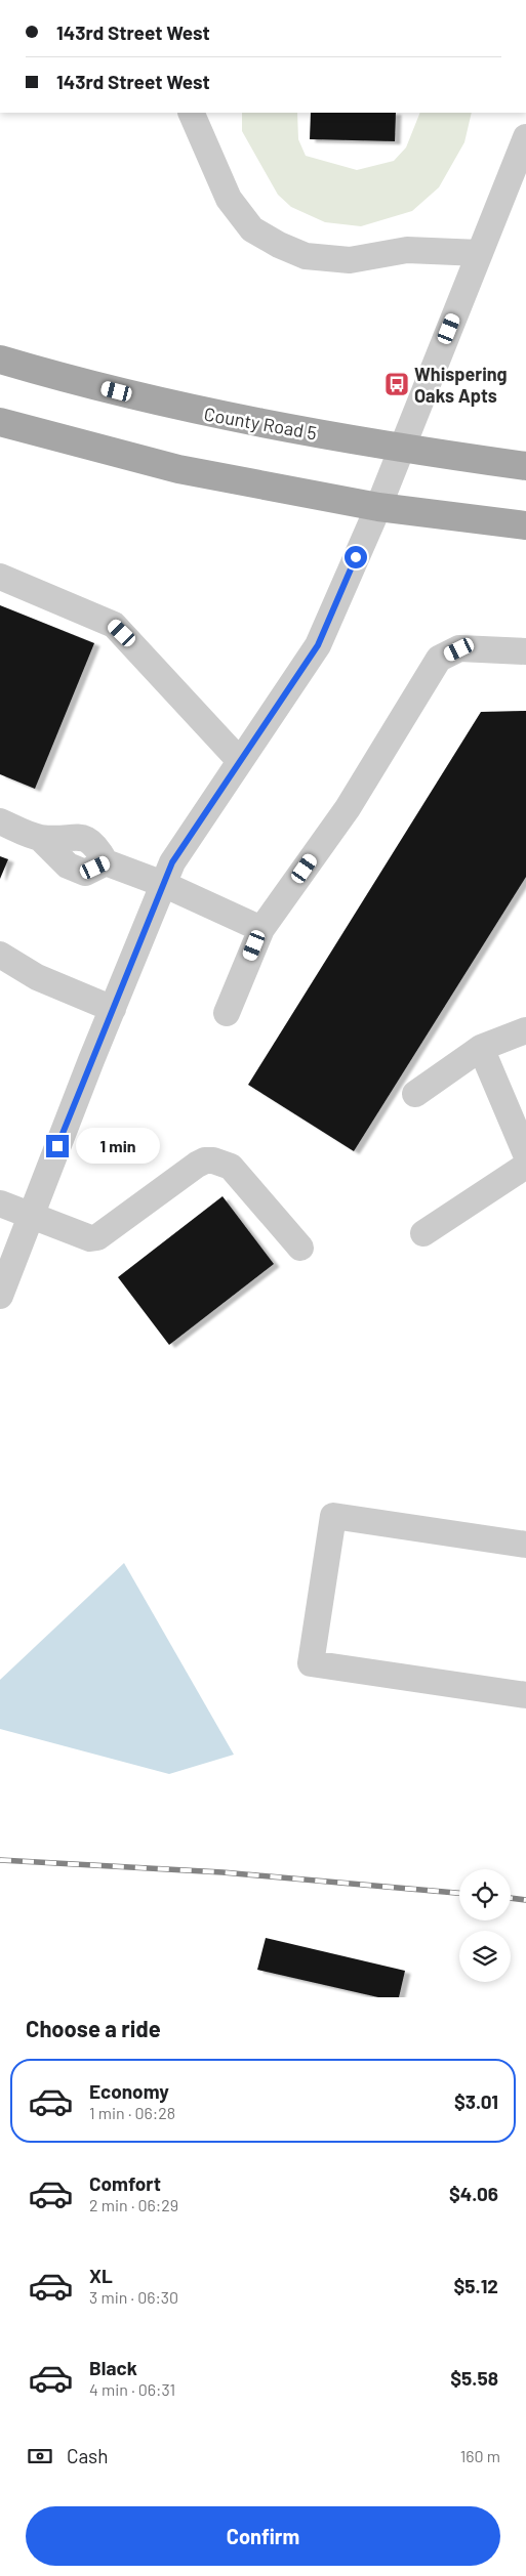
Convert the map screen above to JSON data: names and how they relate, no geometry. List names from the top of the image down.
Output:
{
  "streets": {
    "main road": ["County Road 5"]
  },
  "places": {
    "bus stop": ["Whispering Oaks Apts"]
  },
  "page": {
    "banner": ["143rd Street West", "143rd Street West"],
    "bubble": "1 min",
    "heading": "Choose a ride",
    "list": [
      {
        "name": "Economy",
        "note": "1 min · 06:28",
        "value": "$3.01"
      },
      {
        "name": "Comfort",
        "note": "2 min · 06:29",
        "value": "$4.06"
      },
      {
        "name": "XL",
        "note": "3 min · 06:30",
        "value": "$5.12"
      },
      {
        "name": "Black",
        "note": "4 min · 06:31",
        "value": "$5.58"
      }
    ],
    "pay": ["Cash", "160 m"],
    "buttons": "Confirm"
  }
}
